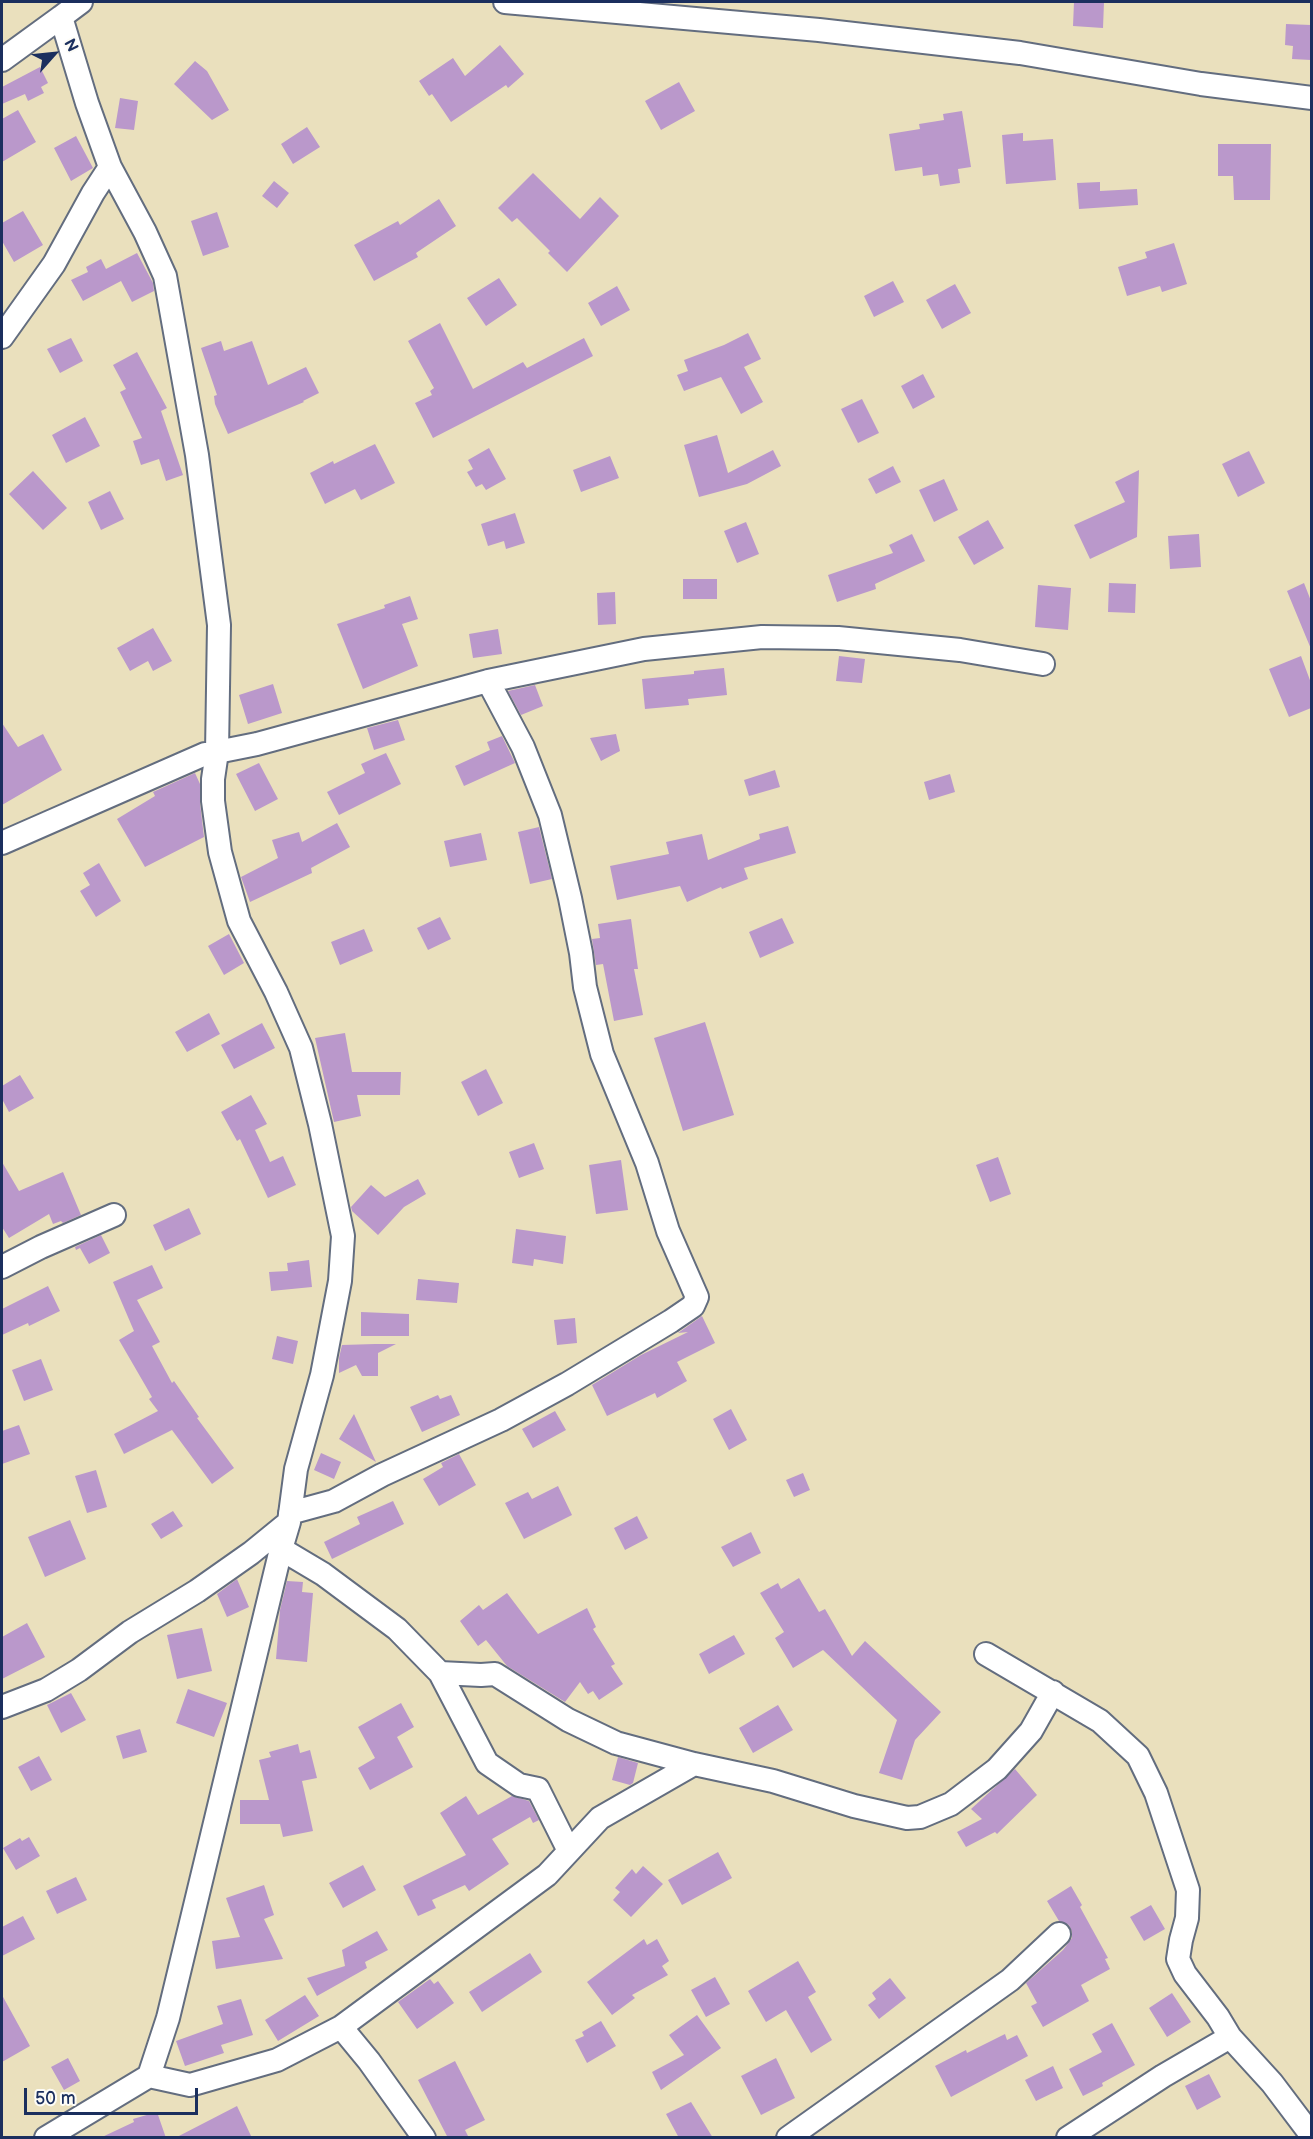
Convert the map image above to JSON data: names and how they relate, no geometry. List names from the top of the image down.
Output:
{
  "scale_bar": "50 m",
  "north": "top right"
}
